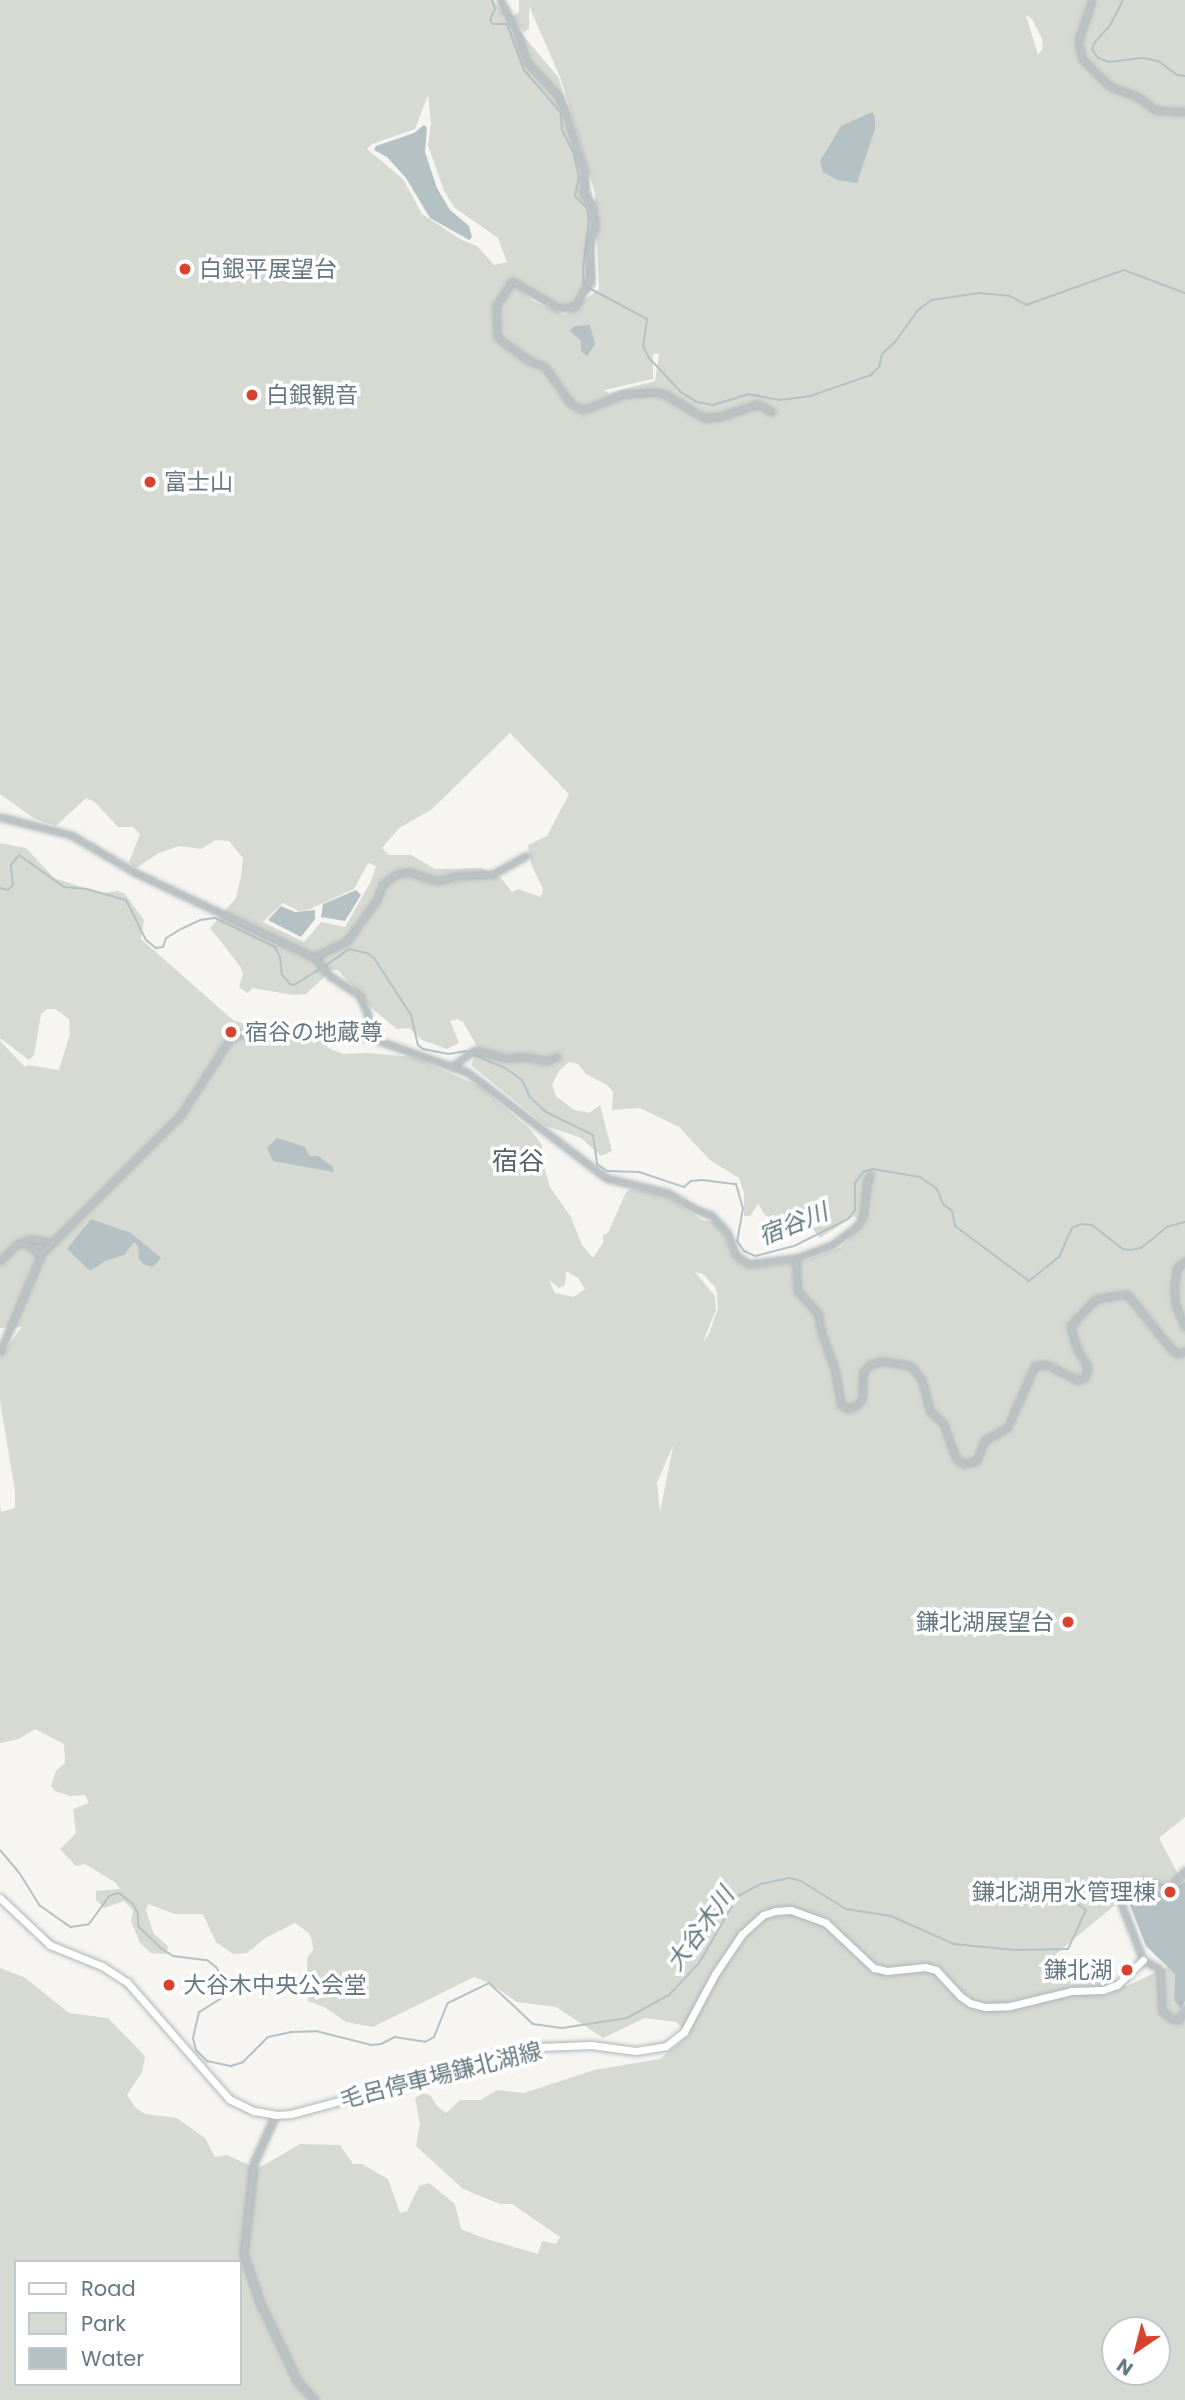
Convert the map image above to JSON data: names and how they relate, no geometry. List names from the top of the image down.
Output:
{
  "streets": {
    "main road": ["毛呂停車場鎌北湖線"]
  },
  "districts": ["宿谷"],
  "water": ["宿谷川", "大谷木川"],
  "places": [
    "白銀平展望台",
    "白銀観音",
    "富士山",
    "宿谷の地蔵尊",
    "鎌北湖展望台",
    "鎌北湖用水管理棟",
    "鎌北湖",
    "大谷木中央公会堂"
  ],
  "legend": ["Road", "Park", "Water"],
  "north": "bottom left"
}
